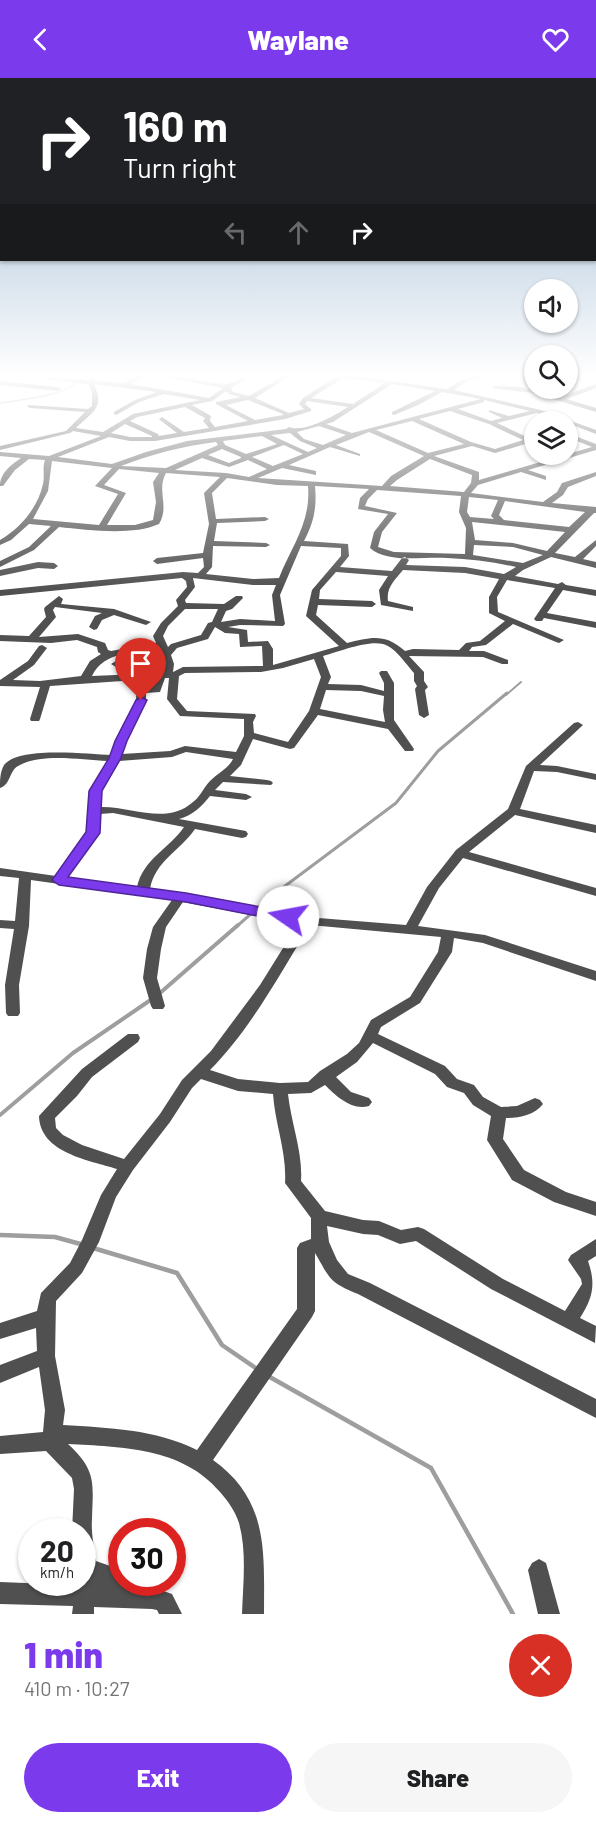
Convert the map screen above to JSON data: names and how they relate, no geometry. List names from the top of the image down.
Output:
{
  "page": {
    "header": "Waylane",
    "turn": ["160 m", "Turn right"],
    "speed": "20 km/h",
    "limit": "30",
    "heading": ["1 min", "410 m · 10:27"],
    "buttons": ["Exit", "Share"]
  }
}
